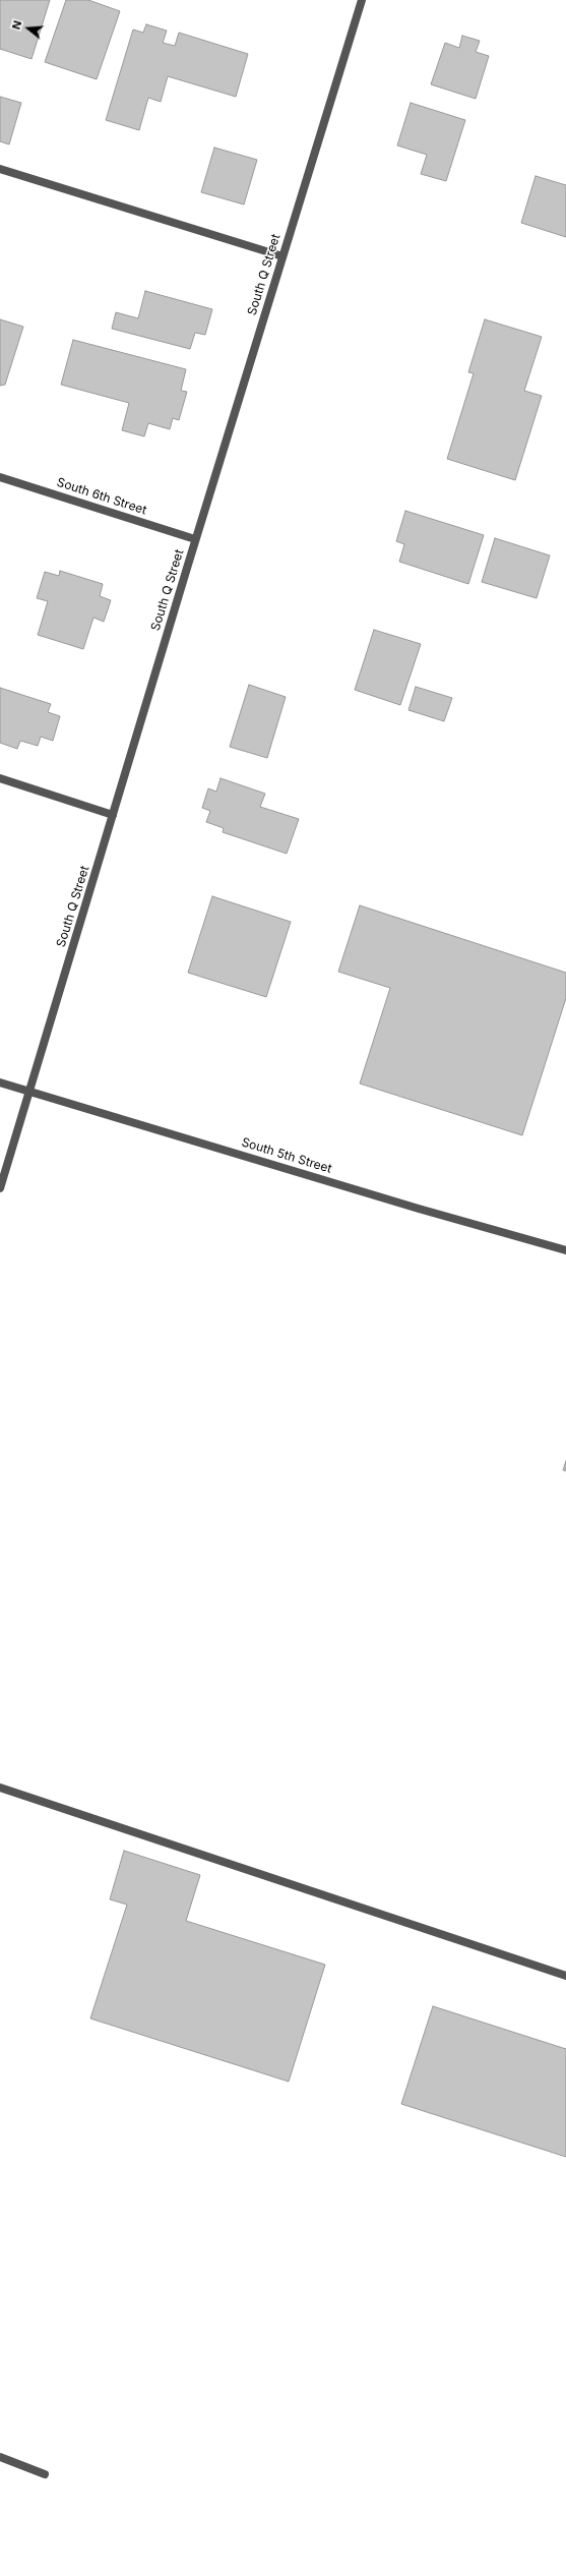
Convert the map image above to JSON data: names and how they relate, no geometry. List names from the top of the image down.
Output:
{
  "streets": {
    "street": ["South Q Street", "South 6th Street", "South 5th Street"]
  },
  "crossings": [
    ["South Q Street", "South 6th Street"],
    ["South Q Street", "South 5th Street"]
  ],
  "north": "left"
}
